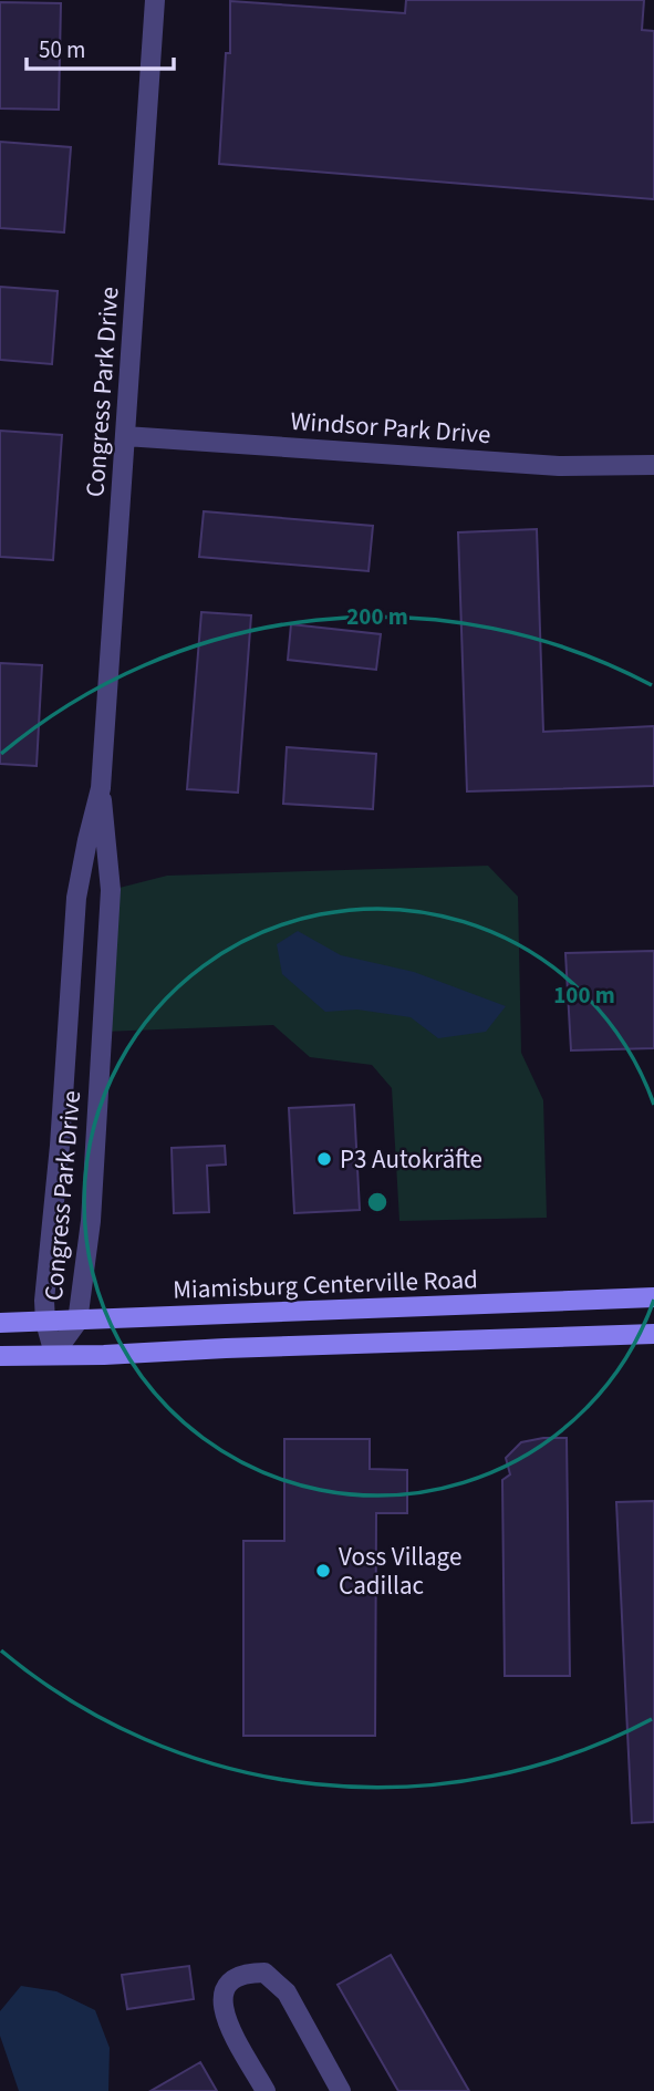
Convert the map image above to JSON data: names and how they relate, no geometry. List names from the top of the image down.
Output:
{
  "streets": {
    "main road": ["Miamisburg Centerville Road"],
    "street": ["Congress Park Drive", "Windsor Park Drive"]
  },
  "crossings": [
    ["Congress Park Drive", "Windsor Park Drive"],
    ["Congress Park Drive", "Miamisburg Centerville Road"]
  ],
  "places": ["P3 Autokräfte", "Voss Village Cadillac"],
  "scale_bar": "50 m",
  "rings": ["200 m", "100 m"]
}
